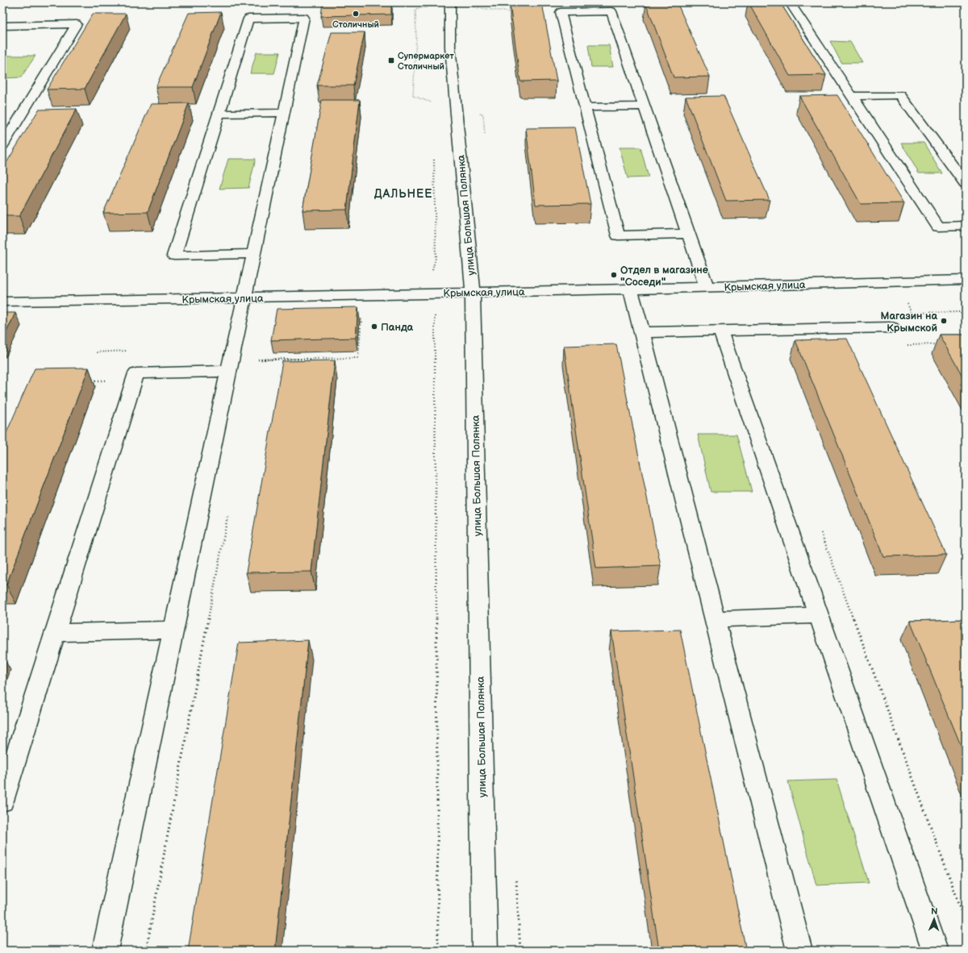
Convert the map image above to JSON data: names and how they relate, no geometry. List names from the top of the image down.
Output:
{
  "streets": {
    "street": ["улица Большая Полянка", "Крымская улица"]
  },
  "crossings": [
    ["улица Большая Полянка", "Крымская улица"]
  ],
  "districts": ["ДАЛЬНЕЕ"],
  "places": {
    "other": [
      "Столичный",
      "Отдел в магазине \"Соседи\"",
      "Магазин на Крымской",
      "Панда"
    ],
    "transit": ["Супермаркет Столичный"]
  },
  "north": "top"
}
